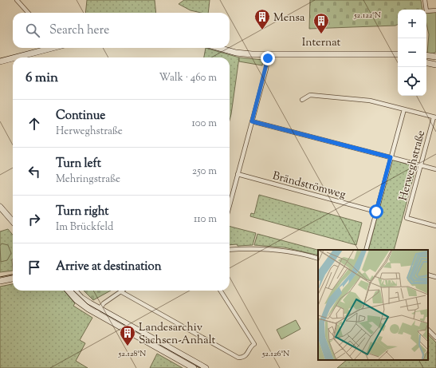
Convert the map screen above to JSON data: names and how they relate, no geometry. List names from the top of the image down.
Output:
{
  "streets": {
    "street": ["Herweghstraße", "Brändströmweg"]
  },
  "crossings": [
    ["Herweghstraße", "Brändströmweg"]
  ],
  "places": {
    "building": ["Mensa", "Internat", "Landesarchiv Sachsen-Anhalt"]
  },
  "page": {
    "map_buttons": ["+", "−"],
    "search": "Search here",
    "heading": ["6 min", "Walk · 460 m"],
    "list": [
      ["Continue", "Herweghstraße", "100 m"],
      ["Turn left", "Mehringstraße", "250 m"],
      ["Turn right", "Im Brückfeld", "110 m"],
      "Arrive at destination"
    ]
  },
  "coordinates": ["52.122°N", "52.128°N", "52.126°N"]
}
